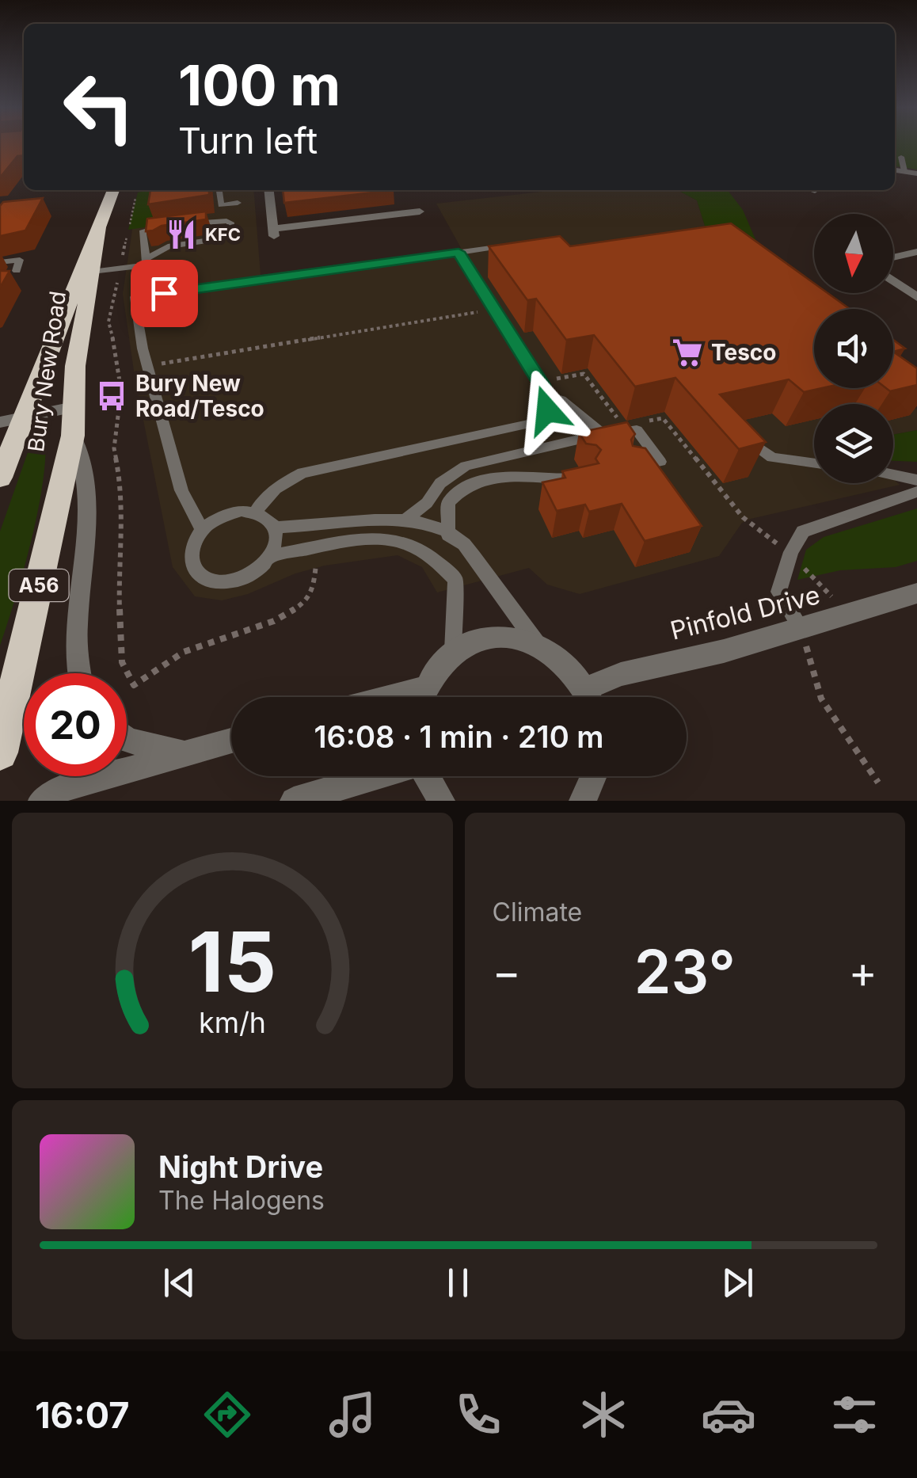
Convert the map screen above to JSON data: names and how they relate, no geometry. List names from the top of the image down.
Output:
{
  "streets": {
    "highway": ["Bury New Road", "A56"],
    "street": ["Pinfold Drive"]
  },
  "places": {
    "restaurant": ["KFC"],
    "supermarket": ["Tesco"],
    "bus stop": ["Bury New Road/Tesco"]
  },
  "north": "bottom",
  "page": {
    "turn": ["100 m", "Turn left"],
    "limit": "20",
    "trip": "16:08 · 1 min · 210 m",
    "tile": "Climate",
    "heat": ["−", "23°", "+"],
    "song": ["Night Drive", "The Halogens"],
    "tabs": "16:07",
    "gauge": ["15", "km/h"]
  }
}
